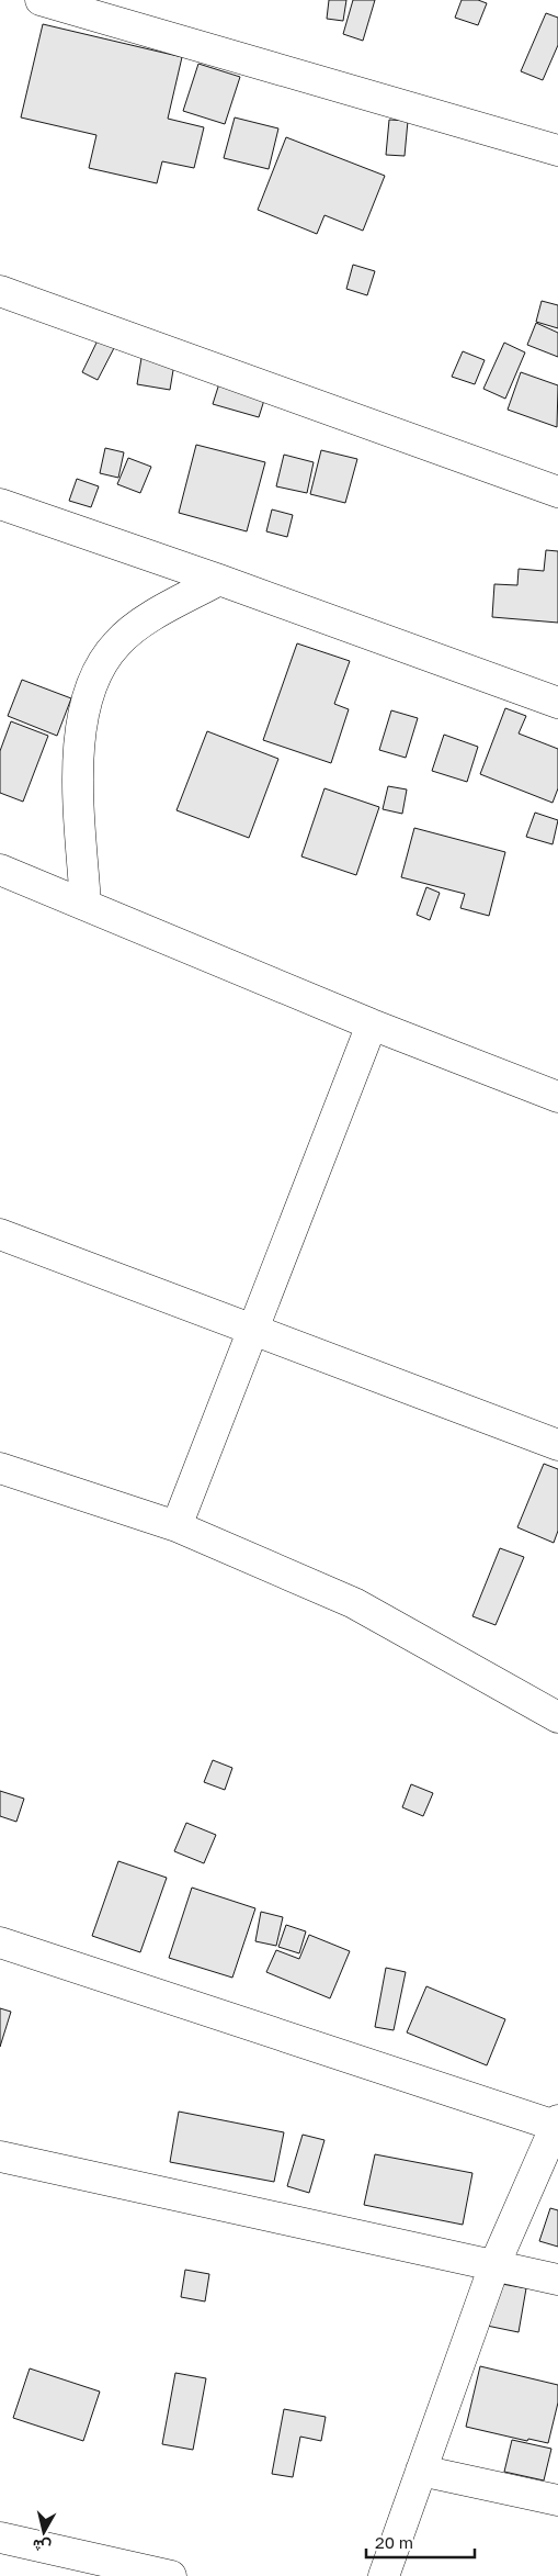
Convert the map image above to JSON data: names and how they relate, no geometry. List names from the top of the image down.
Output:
{
  "scale_bar": "20 m",
  "north": "bottom"
}
